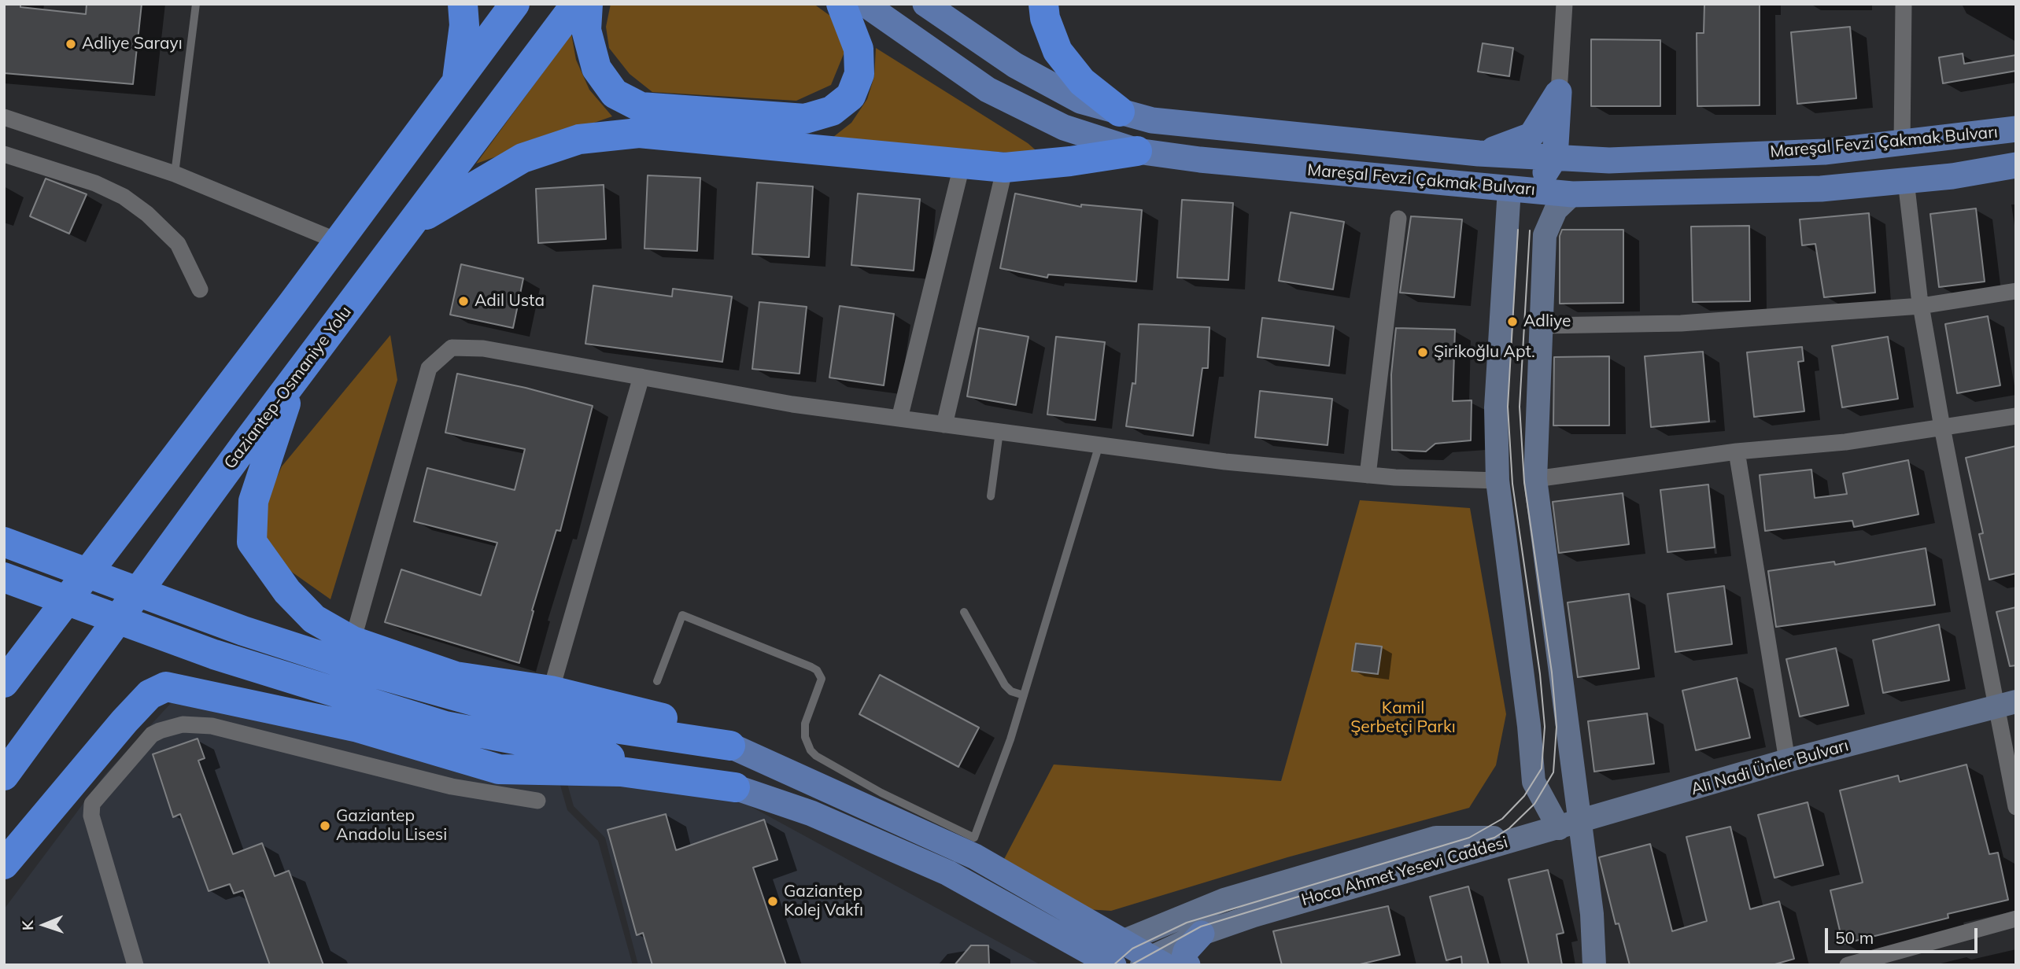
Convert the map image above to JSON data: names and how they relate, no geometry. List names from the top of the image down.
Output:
{
  "streets": {
    "highway": ["Gaziantep-Osmaniye Yolu"],
    "main road": ["Mareşal Fevzi Çakmak Bulvarı"],
    "street": ["Ali Nadi Ünler Bulvarı", "Hoca Ahmet Yesevi Caddesi"]
  },
  "crossings": [
    ["Ali Nadi Ünler Bulvarı", "Hoca Ahmet Yesevi Caddesi"]
  ],
  "parks": ["Kamil Şerbetçi Parkı"],
  "places": [
    "Adliye Sarayı",
    "Adil Usta",
    "Adliye",
    "Şirikoğlu Apt.",
    "Gaziantep Anadolu Lisesi",
    "Gaziantep Kolej Vakfı"
  ],
  "scale_bar": "50 m",
  "north": "left"
}
